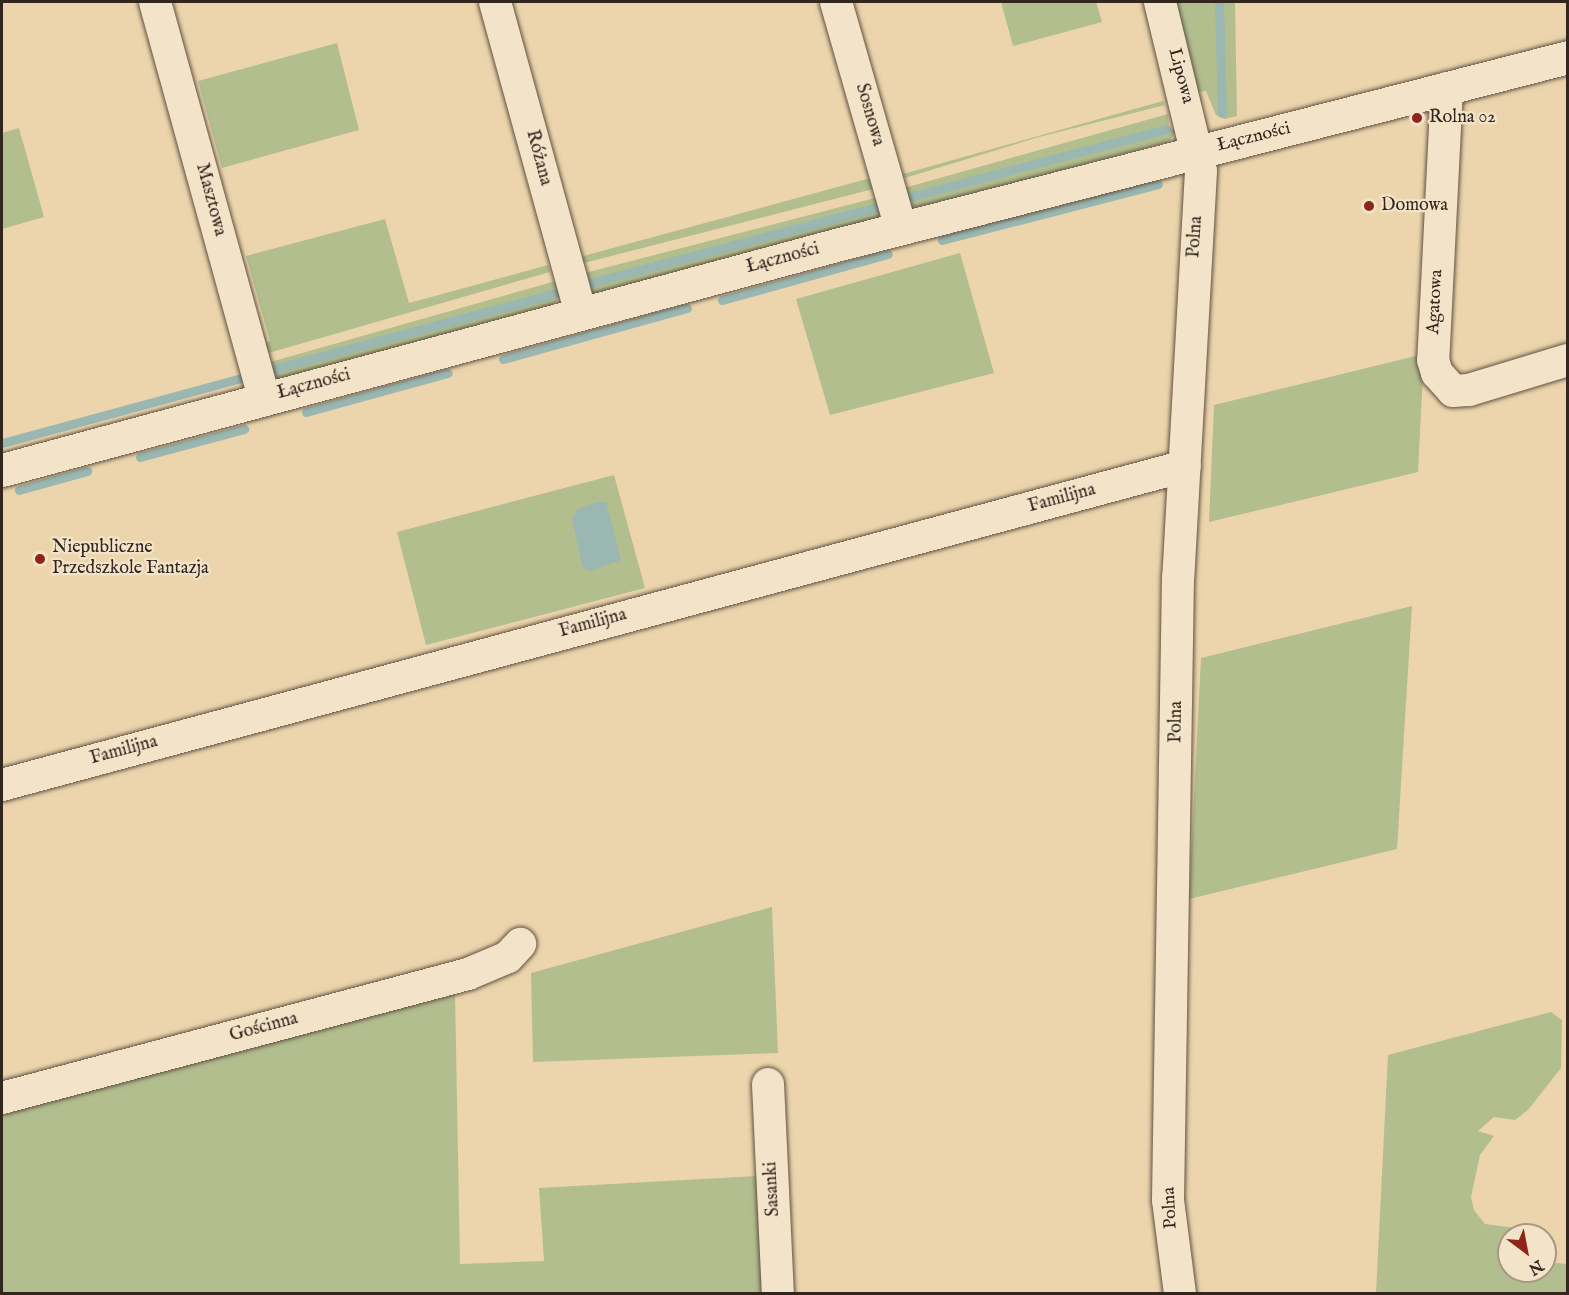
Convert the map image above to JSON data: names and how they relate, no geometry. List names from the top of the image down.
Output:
{
  "streets": {
    "street": [
      "Lipowa",
      "Sosnowa",
      "Łączności",
      "Różana",
      "Masztowa",
      "Polna",
      "Agatowa",
      "Familijna",
      "Gościnna",
      "Sasanki"
    ]
  },
  "crossings": [
    ["Lipowa", "Łączności"],
    ["Lipowa", "Polna"],
    ["Sosnowa", "Łączności"],
    ["Łączności", "Różana"],
    ["Łączności", "Masztowa"],
    ["Łączności", "Polna"],
    ["Łączności", "Agatowa"],
    ["Polna", "Familijna"]
  ],
  "places": ["Rolna 02", "Domowa", "Niepubliczne Przedszkole Fantazja"],
  "north": "bottom right"
}
